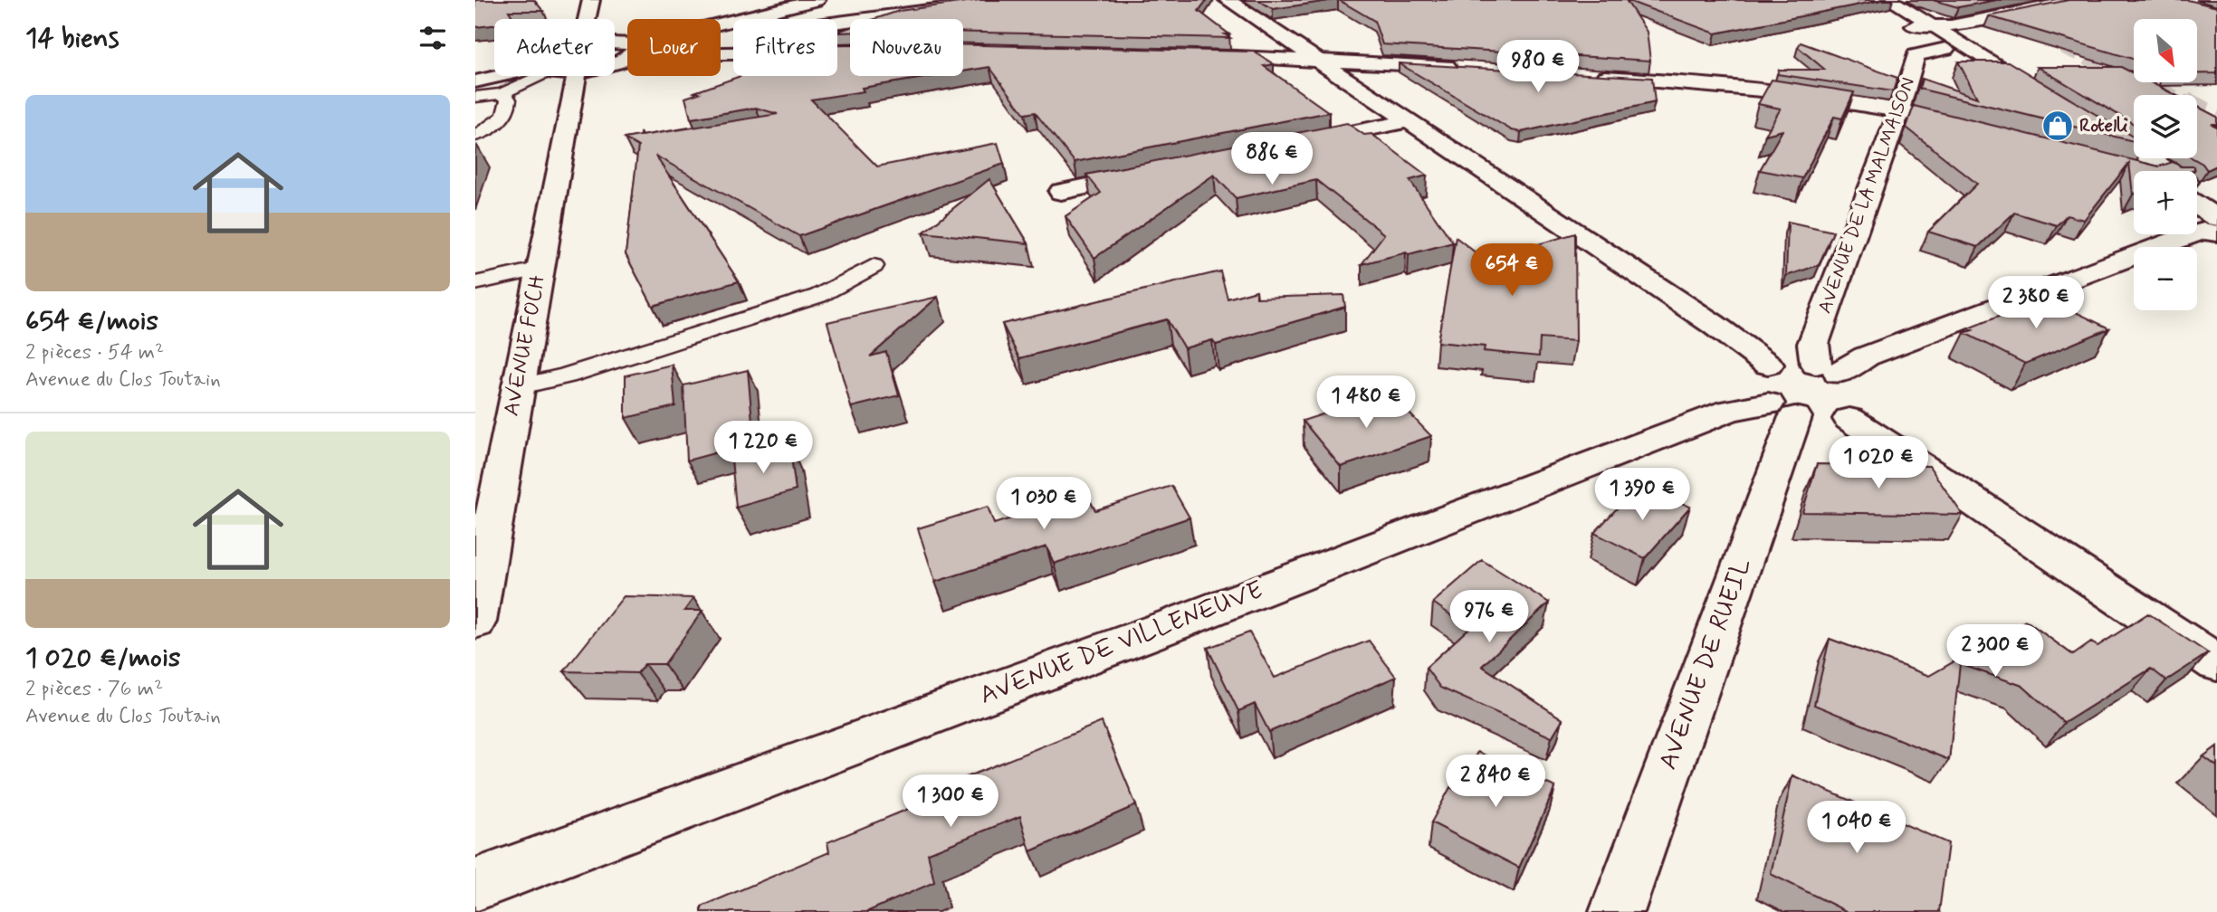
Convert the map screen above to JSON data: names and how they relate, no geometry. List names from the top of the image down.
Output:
{
  "streets": {
    "street": [
      "AVENUE DE LA MALMAISON",
      "AVENUE FOCH",
      "AVENUE DE VILLENEUVE",
      "AVENUE DE RUEIL"
    ]
  },
  "crossings": [
    ["AVENUE DE VILLENEUVE", "AVENUE DE RUEIL"]
  ],
  "places": {
    "shop": ["Rotelli"]
  },
  "north": "bottom right",
  "page": {
    "heading": "14 biens",
    "map_buttons": ["+", "−"],
    "chip": [
      "Acheter",
      "Louer",
      "Filtres",
      "Nouveau"
    ],
    "price": [
      "980 €",
      "886 €",
      "654 €",
      "2 380 €",
      "1 480 €",
      "1 220 €",
      "1 020 €",
      "1 390 €",
      "1 030 €",
      "976 €",
      "2 300 €",
      "2 840 €",
      "1 300 €",
      "1 040 €"
    ],
    "list": [
      {
        "name": "654 €/mois",
        "note": "2 pièces · 54 m² · Avenue du Clos Toutain"
      },
      {
        "name": "1 020 €/mois",
        "note": "2 pièces · 76 m² · Avenue du Clos Toutain"
      }
    ]
  }
}
